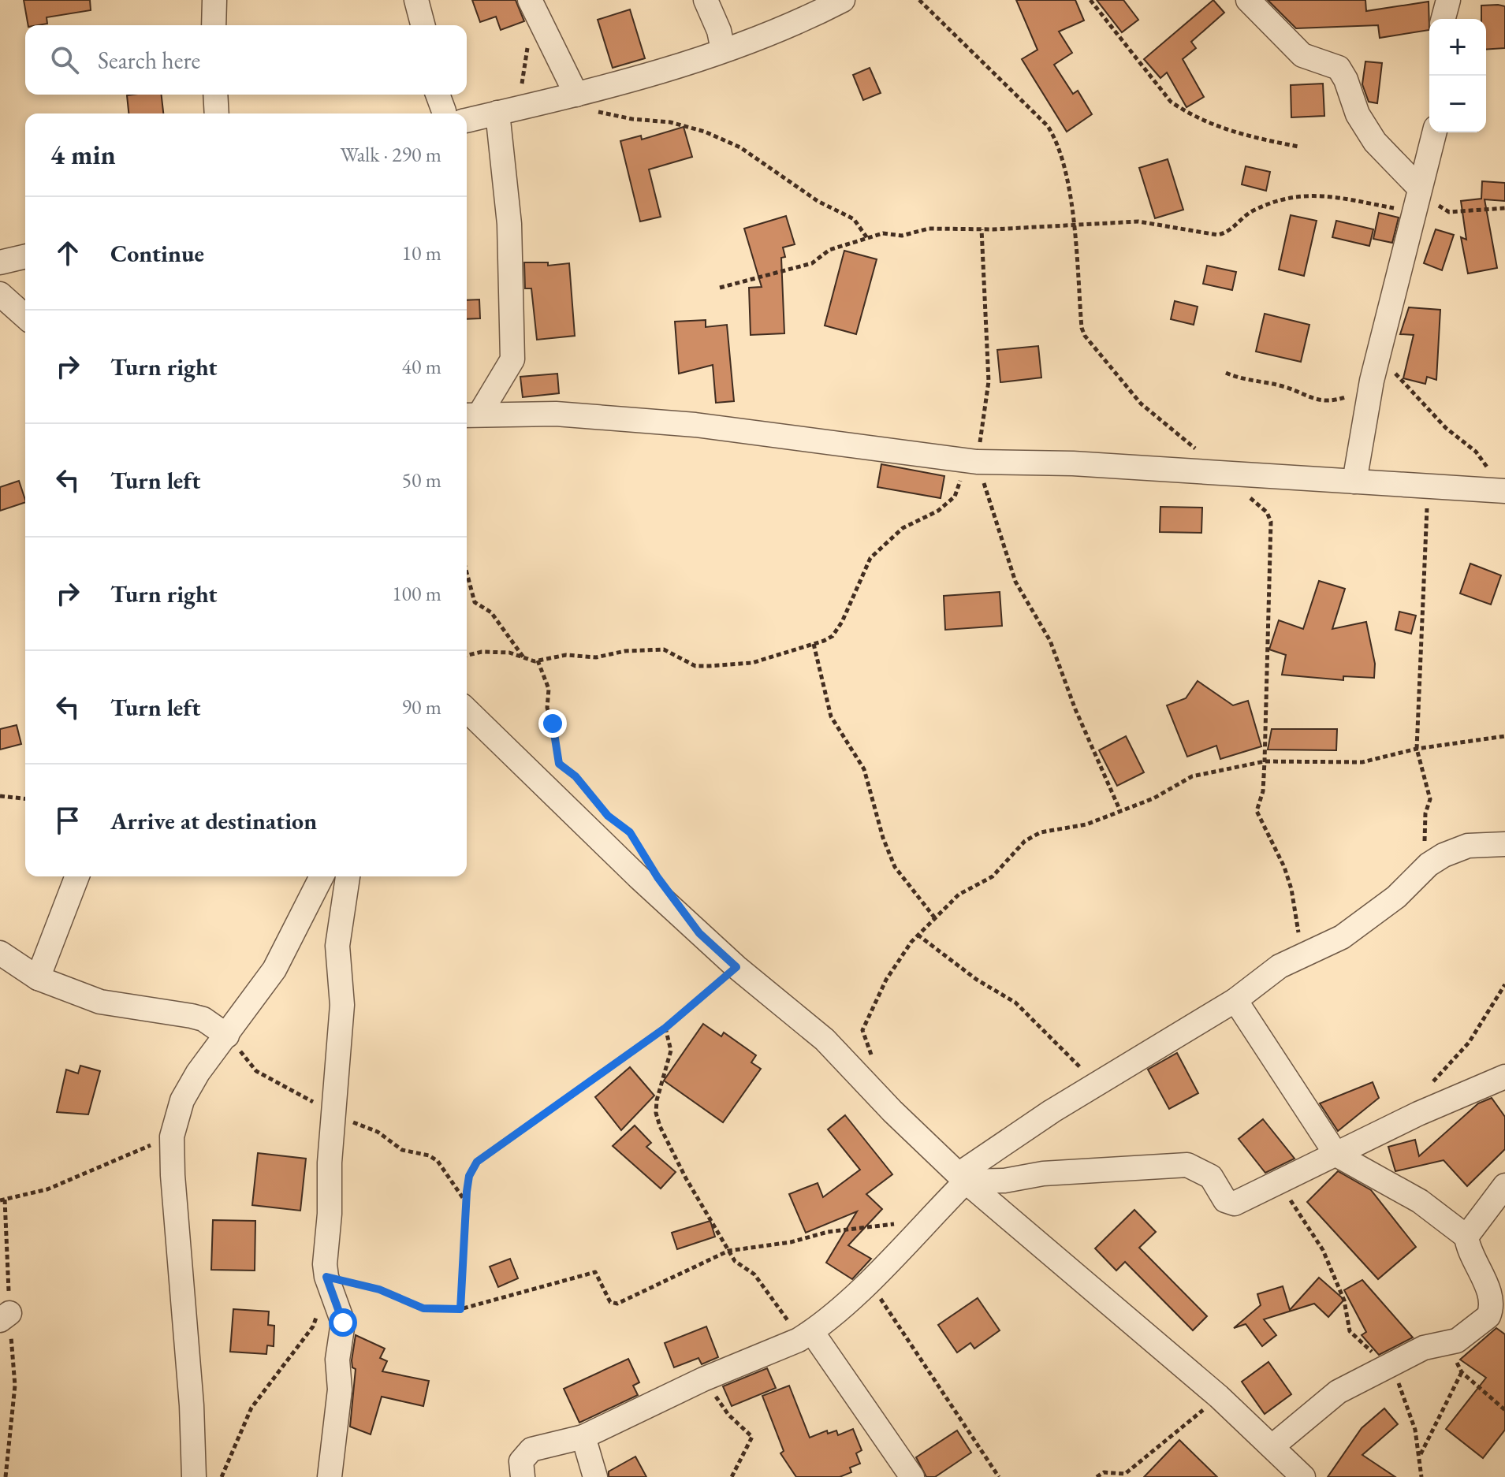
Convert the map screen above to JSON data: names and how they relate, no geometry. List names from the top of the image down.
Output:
{
  "page": {
    "map_buttons": ["+", "−"],
    "search": "Search here",
    "heading": ["4 min", "Walk · 290 m"],
    "list": [
      ["Continue", "10 m"],
      ["Turn right", "40 m"],
      ["Turn left", "50 m"],
      ["Turn right", "100 m"],
      ["Turn left", "90 m"],
      "Arrive at destination"
    ]
  }
}
